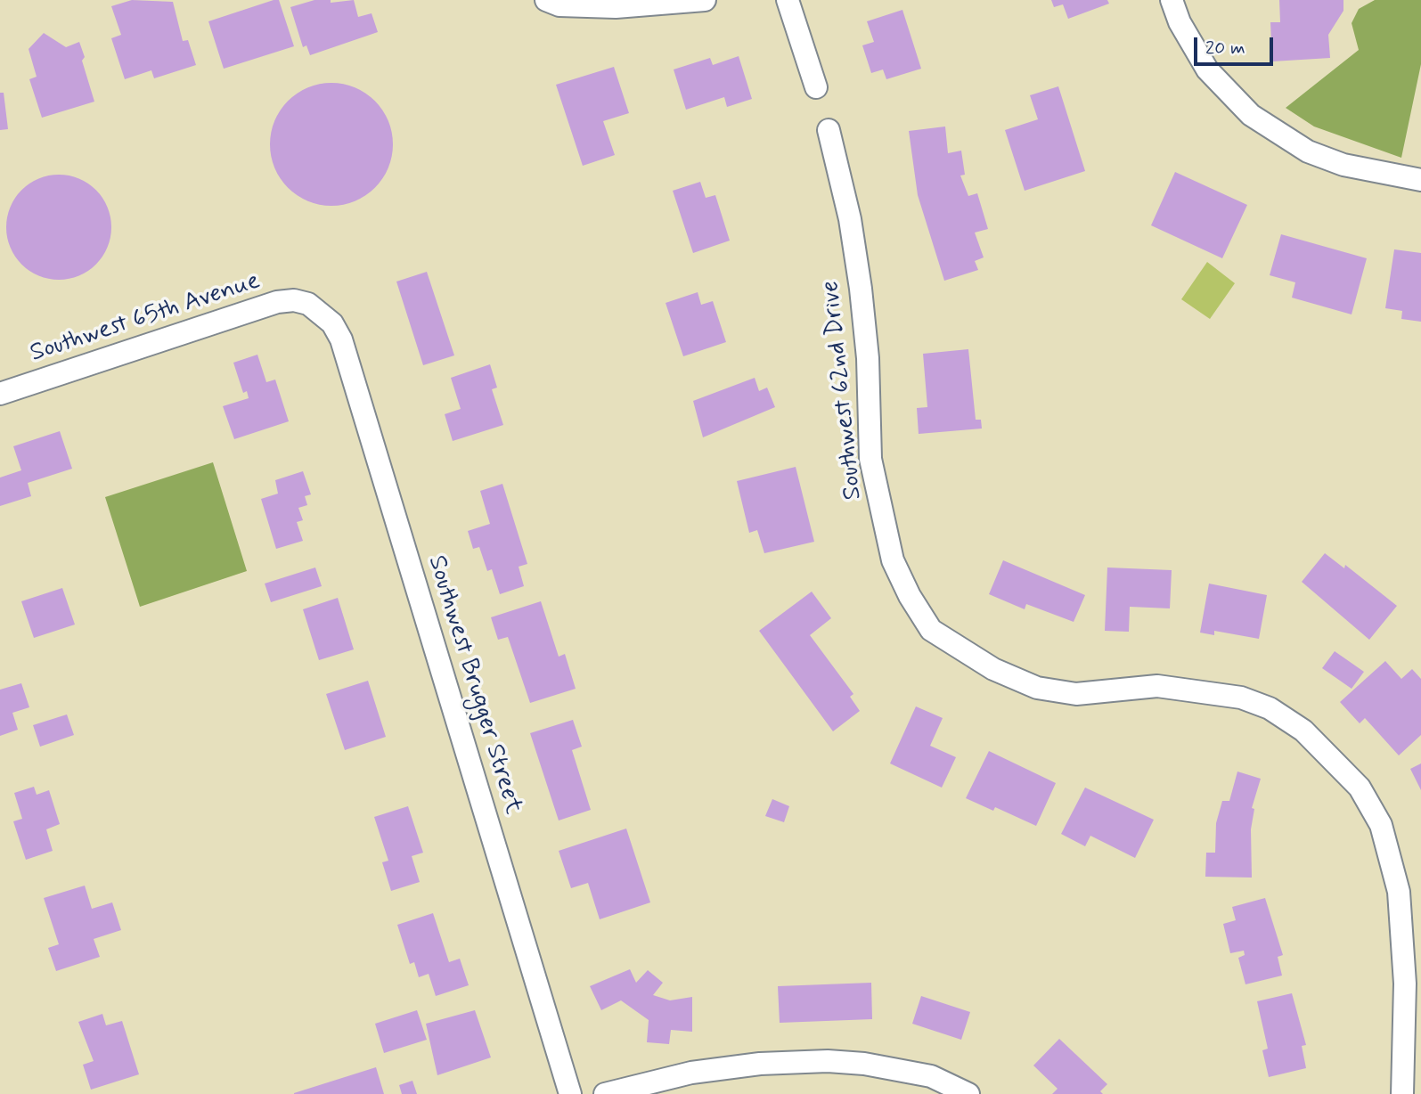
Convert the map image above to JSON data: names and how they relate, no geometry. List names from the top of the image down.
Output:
{
  "streets": {
    "street": ["Southwest 65th Avenue", "Southwest 62nd Drive", "Southwest Brugger Street"]
  },
  "crossings": [
    ["Southwest 65th Avenue", "Southwest Brugger Street"]
  ],
  "scale_bar": "20 m"
}
